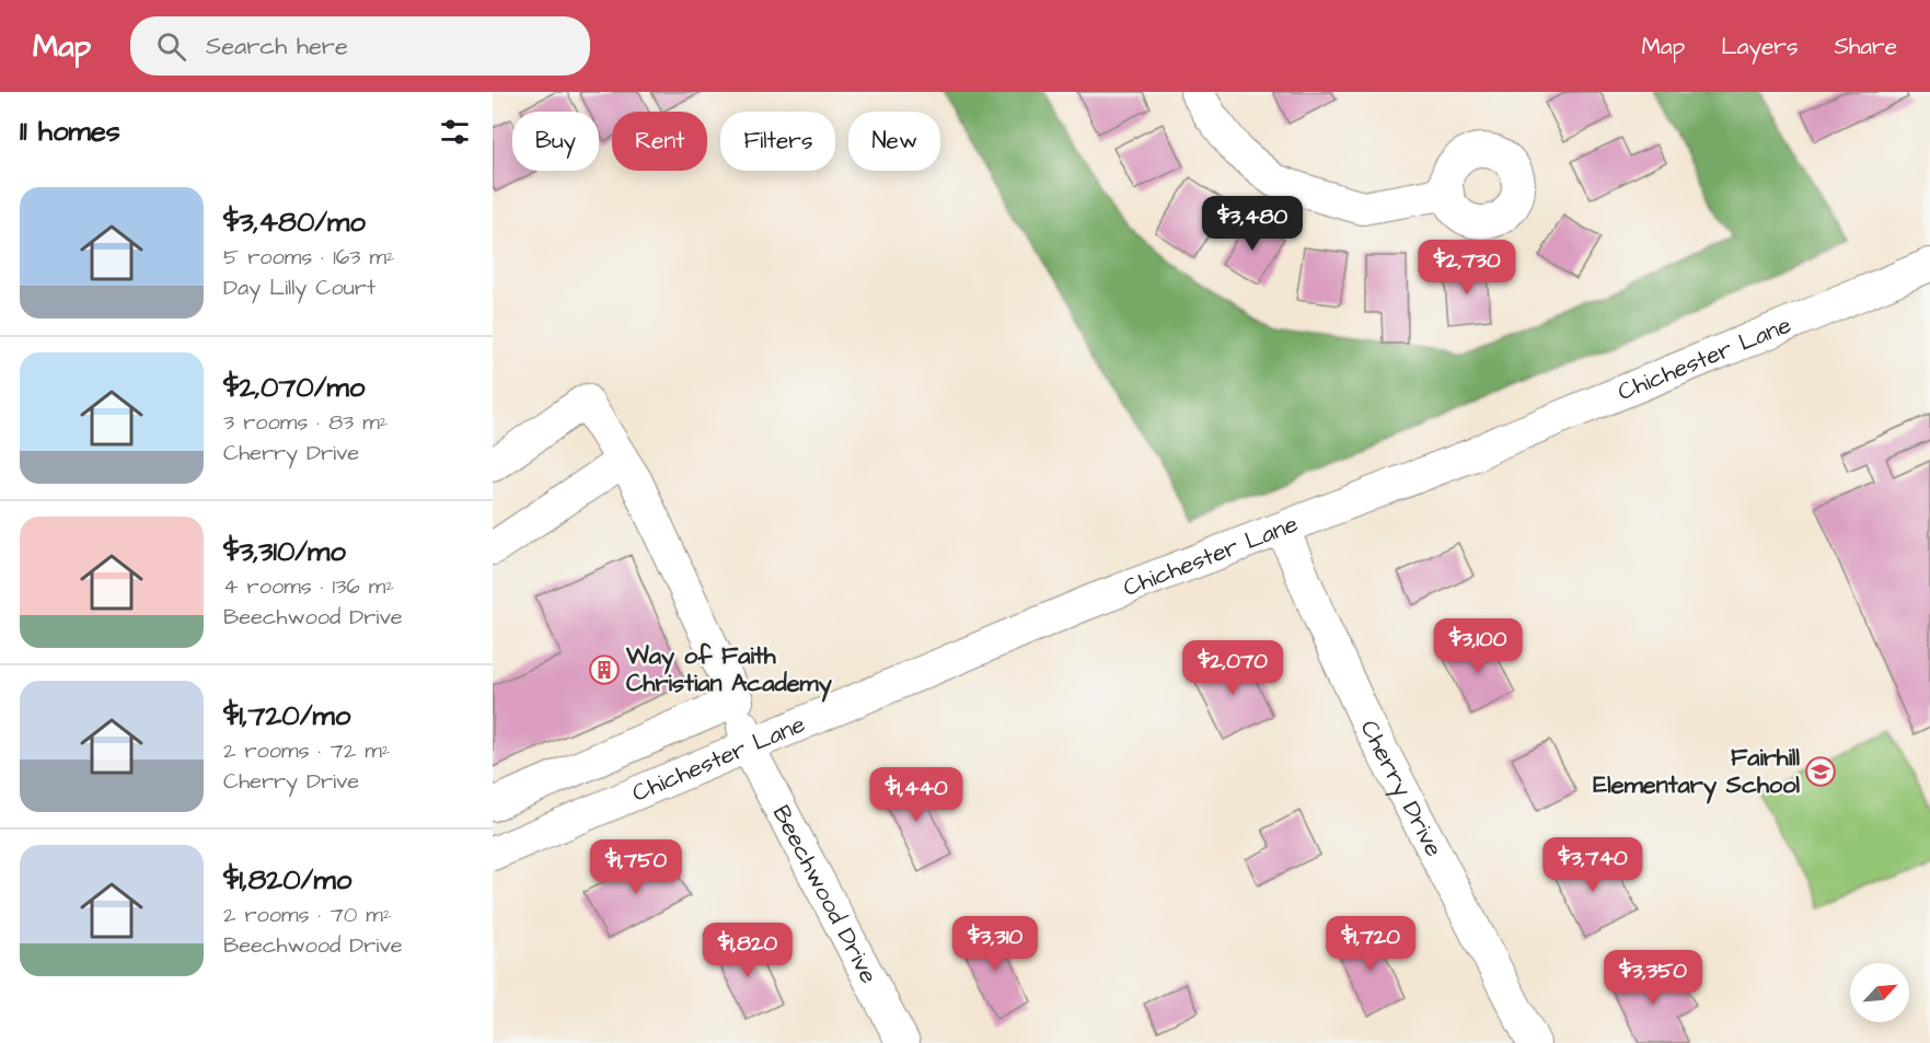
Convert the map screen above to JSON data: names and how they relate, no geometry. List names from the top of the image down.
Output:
{
  "streets": {
    "street": ["Chichester Lane", "Cherry Drive", "Beechwood Drive"]
  },
  "crossings": [
    ["Chichester Lane", "Cherry Drive"],
    ["Chichester Lane", "Beechwood Drive"]
  ],
  "places": {
    "building": ["Way of Faith Christian Academy"],
    "school or university": ["Fairhill Elementary School"]
  },
  "north": "top right",
  "page": {
    "header": "Map",
    "search": "Search here",
    "nav": ["Map", "Layers", "Share"],
    "heading": "11 homes",
    "chip": [
      "Buy",
      "Rent",
      "Filters",
      "New"
    ],
    "list": [
      {
        "name": "$3,480/mo",
        "note": "5 rooms · 163 m² · Day Lilly Court"
      },
      {
        "name": "$2,070/mo",
        "note": "3 rooms · 83 m² · Cherry Drive"
      },
      {
        "name": "$3,310/mo",
        "note": "4 rooms · 136 m² · Beechwood Drive"
      },
      {
        "name": "$1,720/mo",
        "note": "2 rooms · 72 m² · Cherry Drive"
      },
      {
        "name": "$1,820/mo",
        "note": "2 rooms · 70 m² · Beechwood Drive"
      }
    ],
    "price": [
      "$3,480",
      "$2,730",
      "$3,100",
      "$2,070",
      "$1,440",
      "$3,740",
      "$1,750",
      "$3,310",
      "$1,720",
      "$1,820",
      "$3,350"
    ]
  }
}
